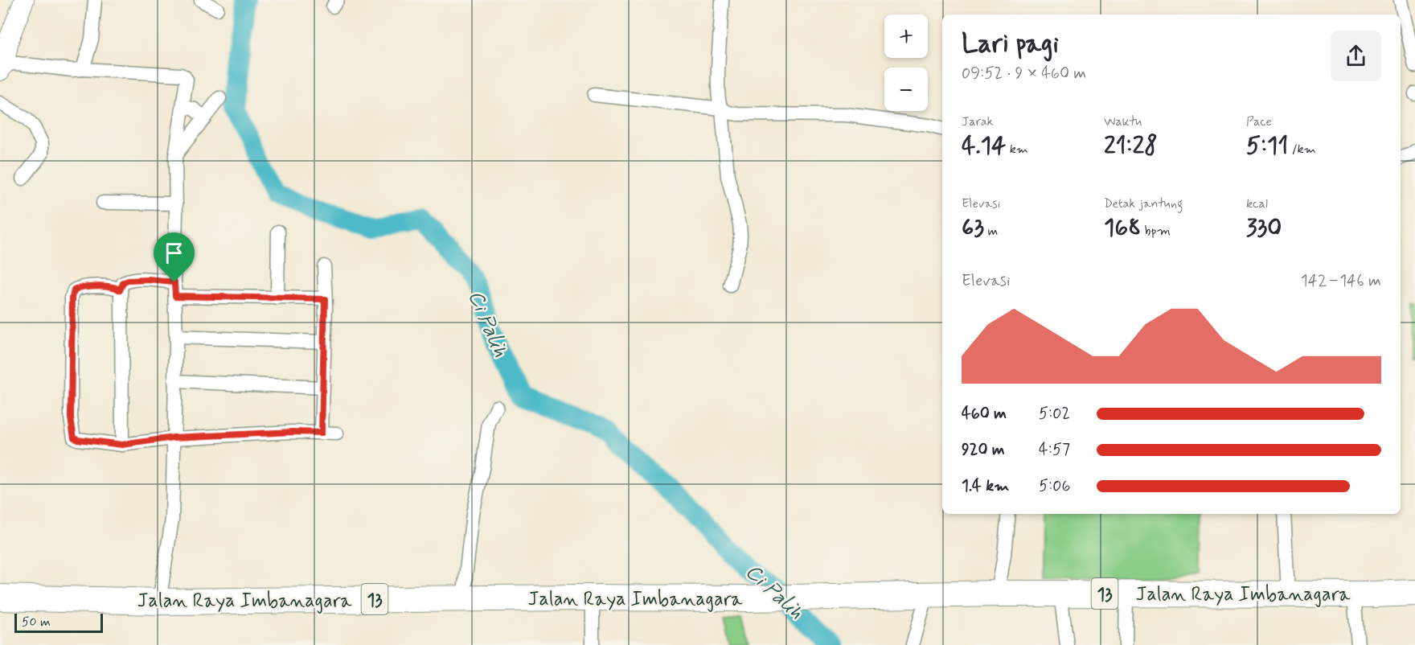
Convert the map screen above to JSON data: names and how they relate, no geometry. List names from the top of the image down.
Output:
{
  "streets": {
    "highway": ["13", "Jalan Raya Imbanagara"]
  },
  "water": ["Ci Palih"],
  "scale_bar": "50 m",
  "page": {
    "map_buttons": ["+", "−"],
    "heading": ["Lari pagi", "09:52 · 9 × 460 m"],
    "stats": [
      ["Jarak", "4.14 km"],
      ["Waktu", "21:28"],
      ["Pace", "5:11 /km"],
      ["Elevasi", "63 m"],
      ["Detak jantung", "168 bpm"],
      ["kcal", "330"]
    ],
    "chart": ["Elevasi", "142–146 m"],
    "list": [
      {
        "name": "460 m",
        "note": "5:02"
      },
      {
        "name": "920 m",
        "note": "4:57"
      },
      {
        "name": "1.4 km",
        "note": "5:06"
      }
    ],
    "scale": "50 m"
  }
}
